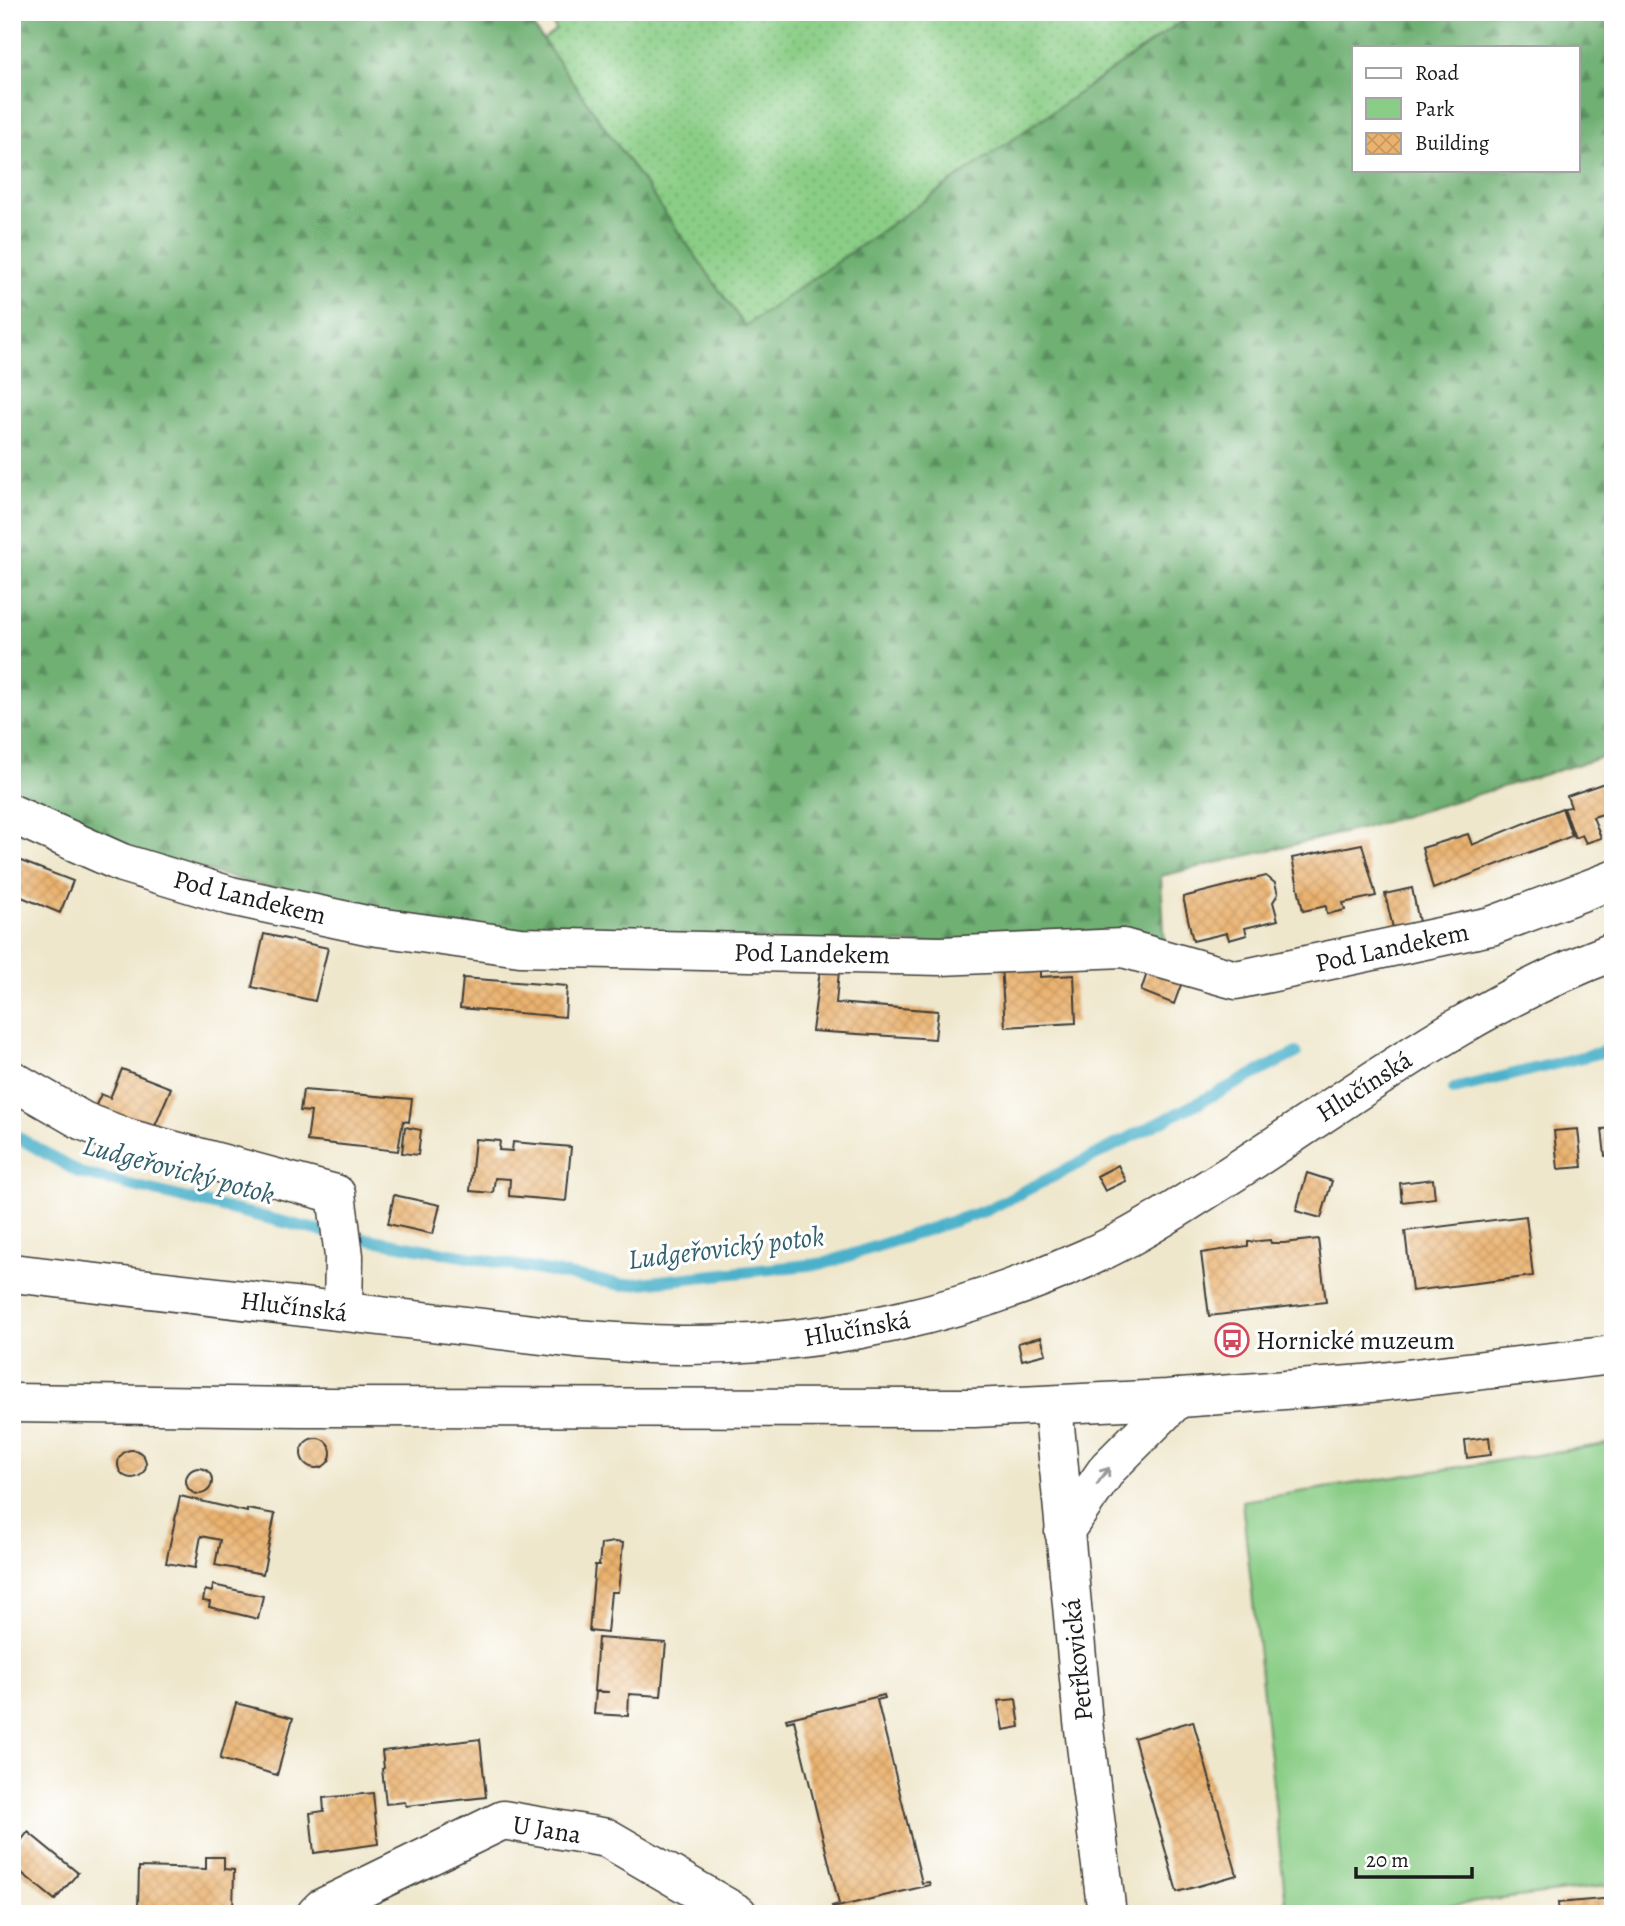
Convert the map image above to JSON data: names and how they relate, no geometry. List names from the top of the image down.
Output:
{
  "streets": {
    "street": [
      "Pod Landekem",
      "Hlučínská",
      "Petřkovická",
      "U Jana"
    ]
  },
  "water": ["Ludgeřovický potok"],
  "places": {
    "bus stop": ["Hornické muzeum"]
  },
  "legend": ["Road", "Park", "Building"],
  "scale_bar": "20 m"
}
